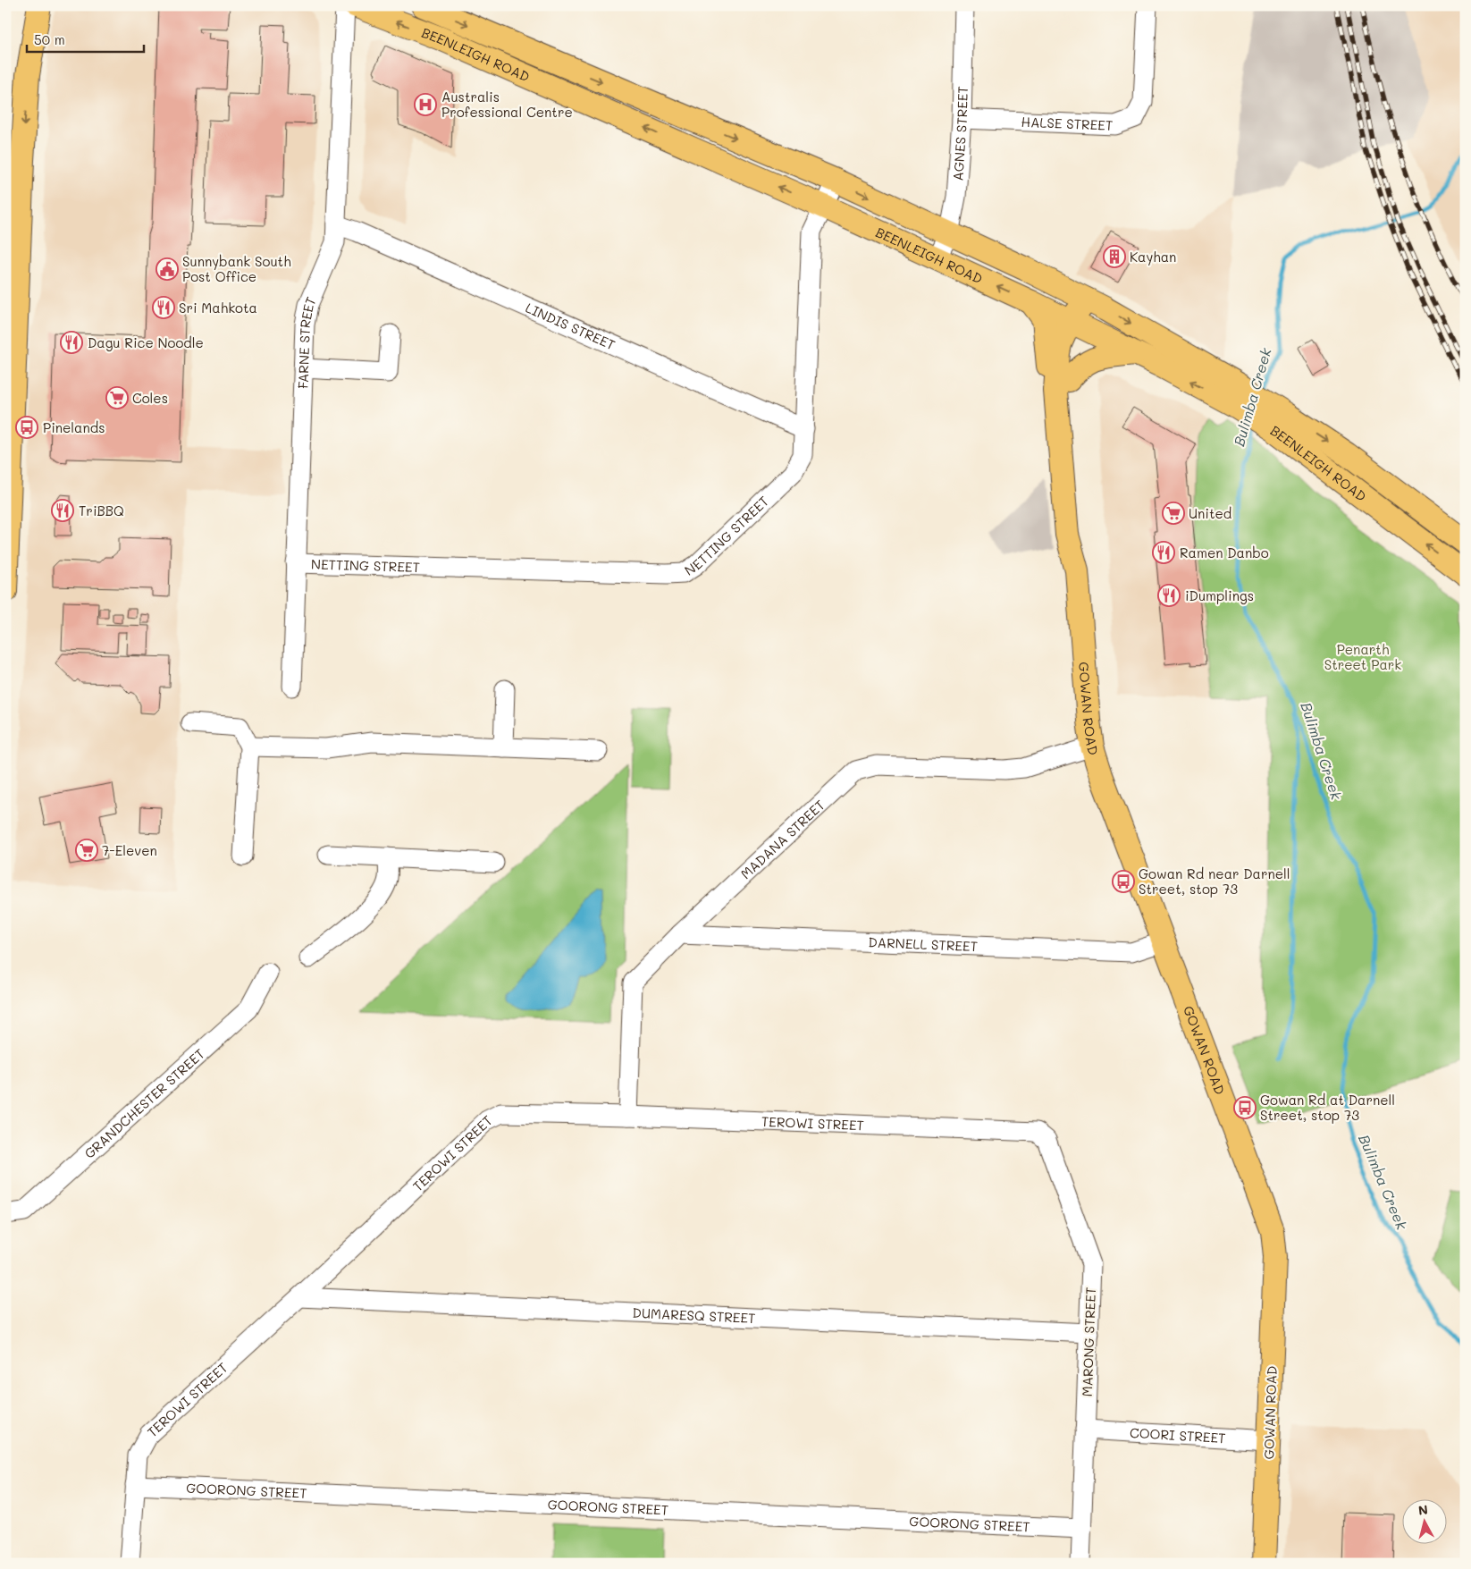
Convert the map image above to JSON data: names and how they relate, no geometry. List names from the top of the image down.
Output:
{
  "streets": {
    "main road": ["BEENLEIGH ROAD", "GOWAN ROAD"],
    "street": [
      "HALSE STREET",
      "AGNES STREET",
      "LINDIS STREET",
      "FARNE STREET",
      "NETTING STREET",
      "MADANA STREET",
      "DARNELL STREET",
      "GRANDCHESTER STREET",
      "TEROWI STREET",
      "DUMARESQ STREET",
      "MARONG STREET",
      "COORI STREET",
      "GOORONG STREET"
    ]
  },
  "crossings": [
    ["BEENLEIGH ROAD", "AGNES STREET"],
    ["BEENLEIGH ROAD", "NETTING STREET"],
    ["BEENLEIGH ROAD", "GOWAN ROAD"],
    ["HALSE STREET", "AGNES STREET"],
    ["LINDIS STREET", "FARNE STREET"],
    ["LINDIS STREET", "NETTING STREET"],
    ["FARNE STREET", "NETTING STREET"],
    ["GOWAN ROAD", "MADANA STREET"],
    ["GOWAN ROAD", "DARNELL STREET"],
    ["GOWAN ROAD", "COORI STREET"],
    ["MADANA STREET", "DARNELL STREET"],
    ["MADANA STREET", "TEROWI STREET"],
    ["TEROWI STREET", "DUMARESQ STREET"],
    ["TEROWI STREET", "MARONG STREET"],
    ["TEROWI STREET", "GOORONG STREET"],
    ["DUMARESQ STREET", "MARONG STREET"],
    ["MARONG STREET", "COORI STREET"],
    ["MARONG STREET", "GOORONG STREET"]
  ],
  "water": ["Bulimba Creek"],
  "parks": ["Penarth Street Park"],
  "places": {
    "hospital": ["Australis Professional Centre"],
    "building": ["Kayhan"],
    "public building": ["Sunnybank South Post Office"],
    "restaurant": [
      "Sri Mahkota",
      "Dagu Rice Noodle",
      "TriBBQ",
      "Ramen Danbo",
      "iDumplings"
    ],
    "supermarket": ["Coles", "United", "7-Eleven"],
    "bus stop": ["Pinelands", "Gowan Rd near Darnell Street, stop 73", "Gowan Rd at Darnell Street, stop 73"]
  },
  "scale_bar": "50 m",
  "north": "top"
}
